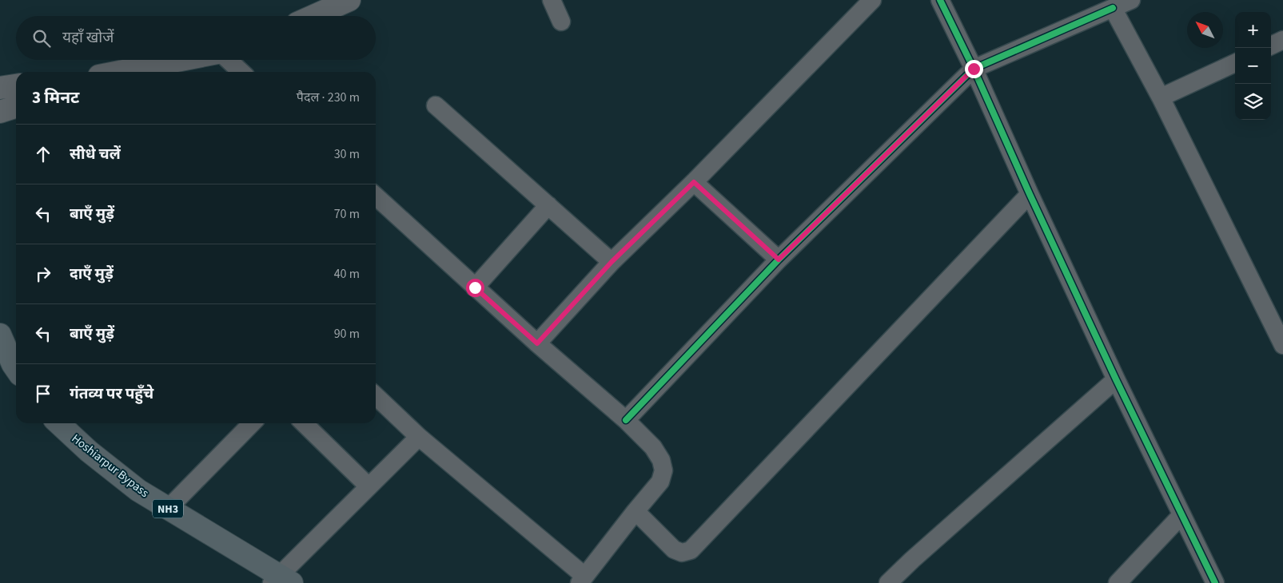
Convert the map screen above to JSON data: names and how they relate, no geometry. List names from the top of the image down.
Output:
{
  "streets": {
    "highway": ["Hoshiarpur Bypass", "NH3"]
  },
  "north": "top left",
  "page": {
    "map_buttons": ["+", "−"],
    "search": "यहाँ खोजें",
    "heading": ["3 मिनट", "पैदल · 230 m"],
    "list": [
      ["सीधे चलें", "30 m"],
      ["बाएँ मुड़ें", "70 m"],
      ["दाएँ मुड़ें", "40 m"],
      ["बाएँ मुड़ें", "90 m"],
      "गंतव्य पर पहुँचे"
    ]
  }
}
